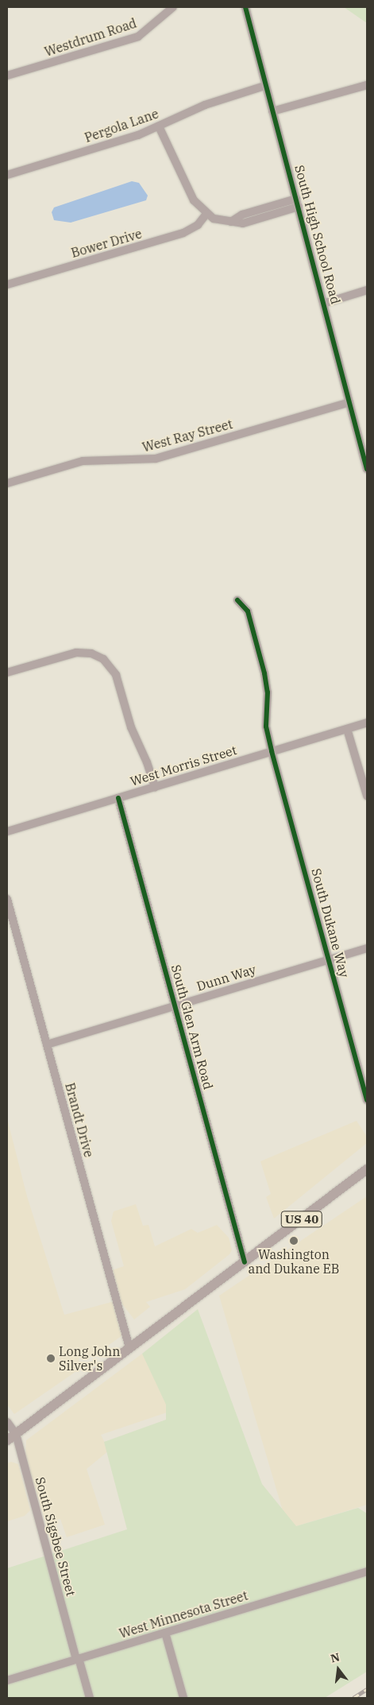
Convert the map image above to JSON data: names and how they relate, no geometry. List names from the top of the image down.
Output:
{
  "streets": {
    "main road": ["US 40"],
    "street": [
      "Westdrum Road",
      "Pergola Lane",
      "South High School Road",
      "Bower Drive",
      "West Ray Street",
      "West Morris Street",
      "South Dukane Way",
      "Dunn Way",
      "South Glen Arm Road",
      "Brandt Drive",
      "South Sigsbee Street",
      "West Minnesota Street"
    ]
  },
  "crossings": [
    ["Pergola Lane", "South High School Road"],
    ["South High School Road", "West Ray Street"],
    ["West Morris Street", "South Dukane Way"],
    ["West Morris Street", "South Glen Arm Road"],
    ["South Dukane Way", "Dunn Way"],
    ["Dunn Way", "South Glen Arm Road"],
    ["Dunn Way", "Brandt Drive"],
    ["South Glen Arm Road", "US 40"],
    ["Brandt Drive", "US 40"],
    ["US 40", "South Sigsbee Street"],
    ["South Sigsbee Street", "West Minnesota Street"]
  ],
  "places": ["Washington and Dukane EB", "Long John Silver's"],
  "north": "top"
}
